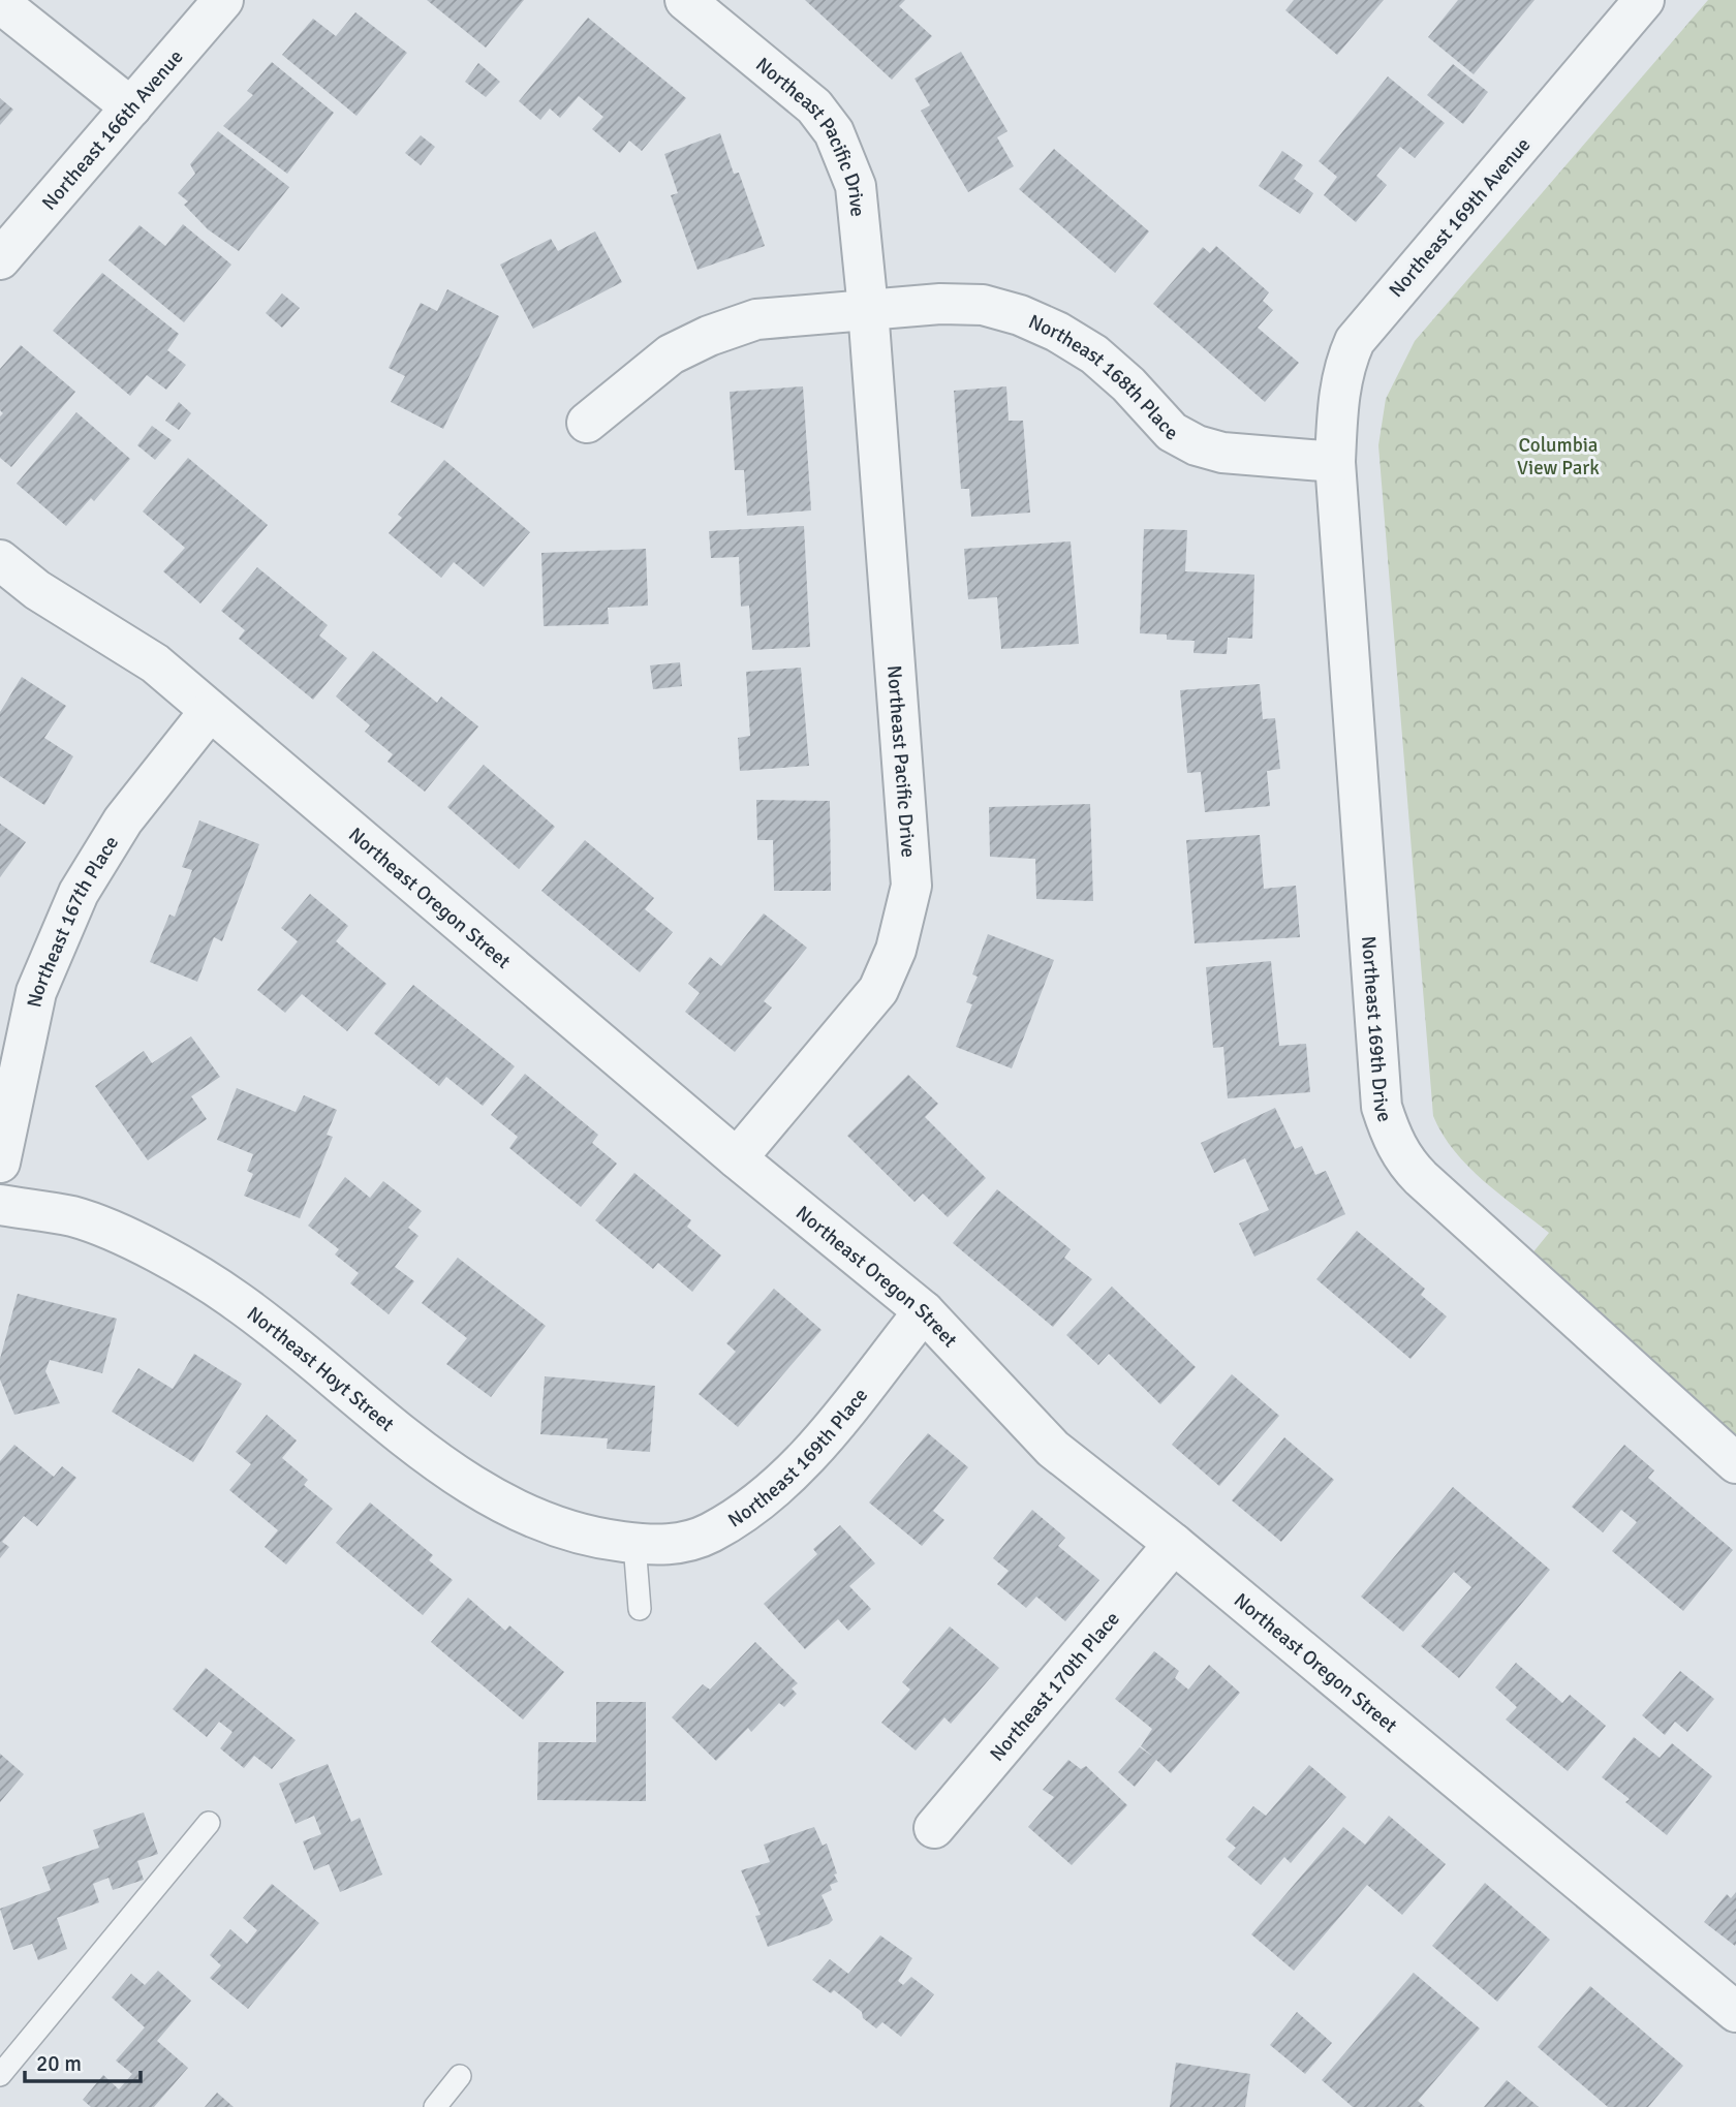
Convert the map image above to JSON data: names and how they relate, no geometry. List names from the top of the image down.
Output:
{
  "streets": {
    "street": [
      "Northeast 166th Avenue",
      "Northeast Pacific Drive",
      "Northeast 169th Avenue",
      "Northeast 168th Place",
      "Northeast Oregon Street",
      "Northeast 167th Place",
      "Northeast 169th Drive",
      "Northeast Hoyt Street",
      "Northeast 169th Place",
      "Northeast 170th Place"
    ]
  },
  "crossings": [
    ["Northeast Pacific Drive", "Northeast 168th Place"],
    ["Northeast Pacific Drive", "Northeast Oregon Street"],
    ["Northeast 169th Avenue", "Northeast 168th Place"],
    ["Northeast 169th Avenue", "Northeast 169th Drive"],
    ["Northeast 168th Place", "Northeast 169th Drive"],
    ["Northeast Oregon Street", "Northeast 167th Place"],
    ["Northeast Oregon Street", "Northeast 169th Place"],
    ["Northeast Oregon Street", "Northeast 170th Place"],
    ["Northeast Hoyt Street", "Northeast 169th Place"]
  ],
  "parks": ["Columbia View Park"],
  "scale_bar": "20 m"
}
